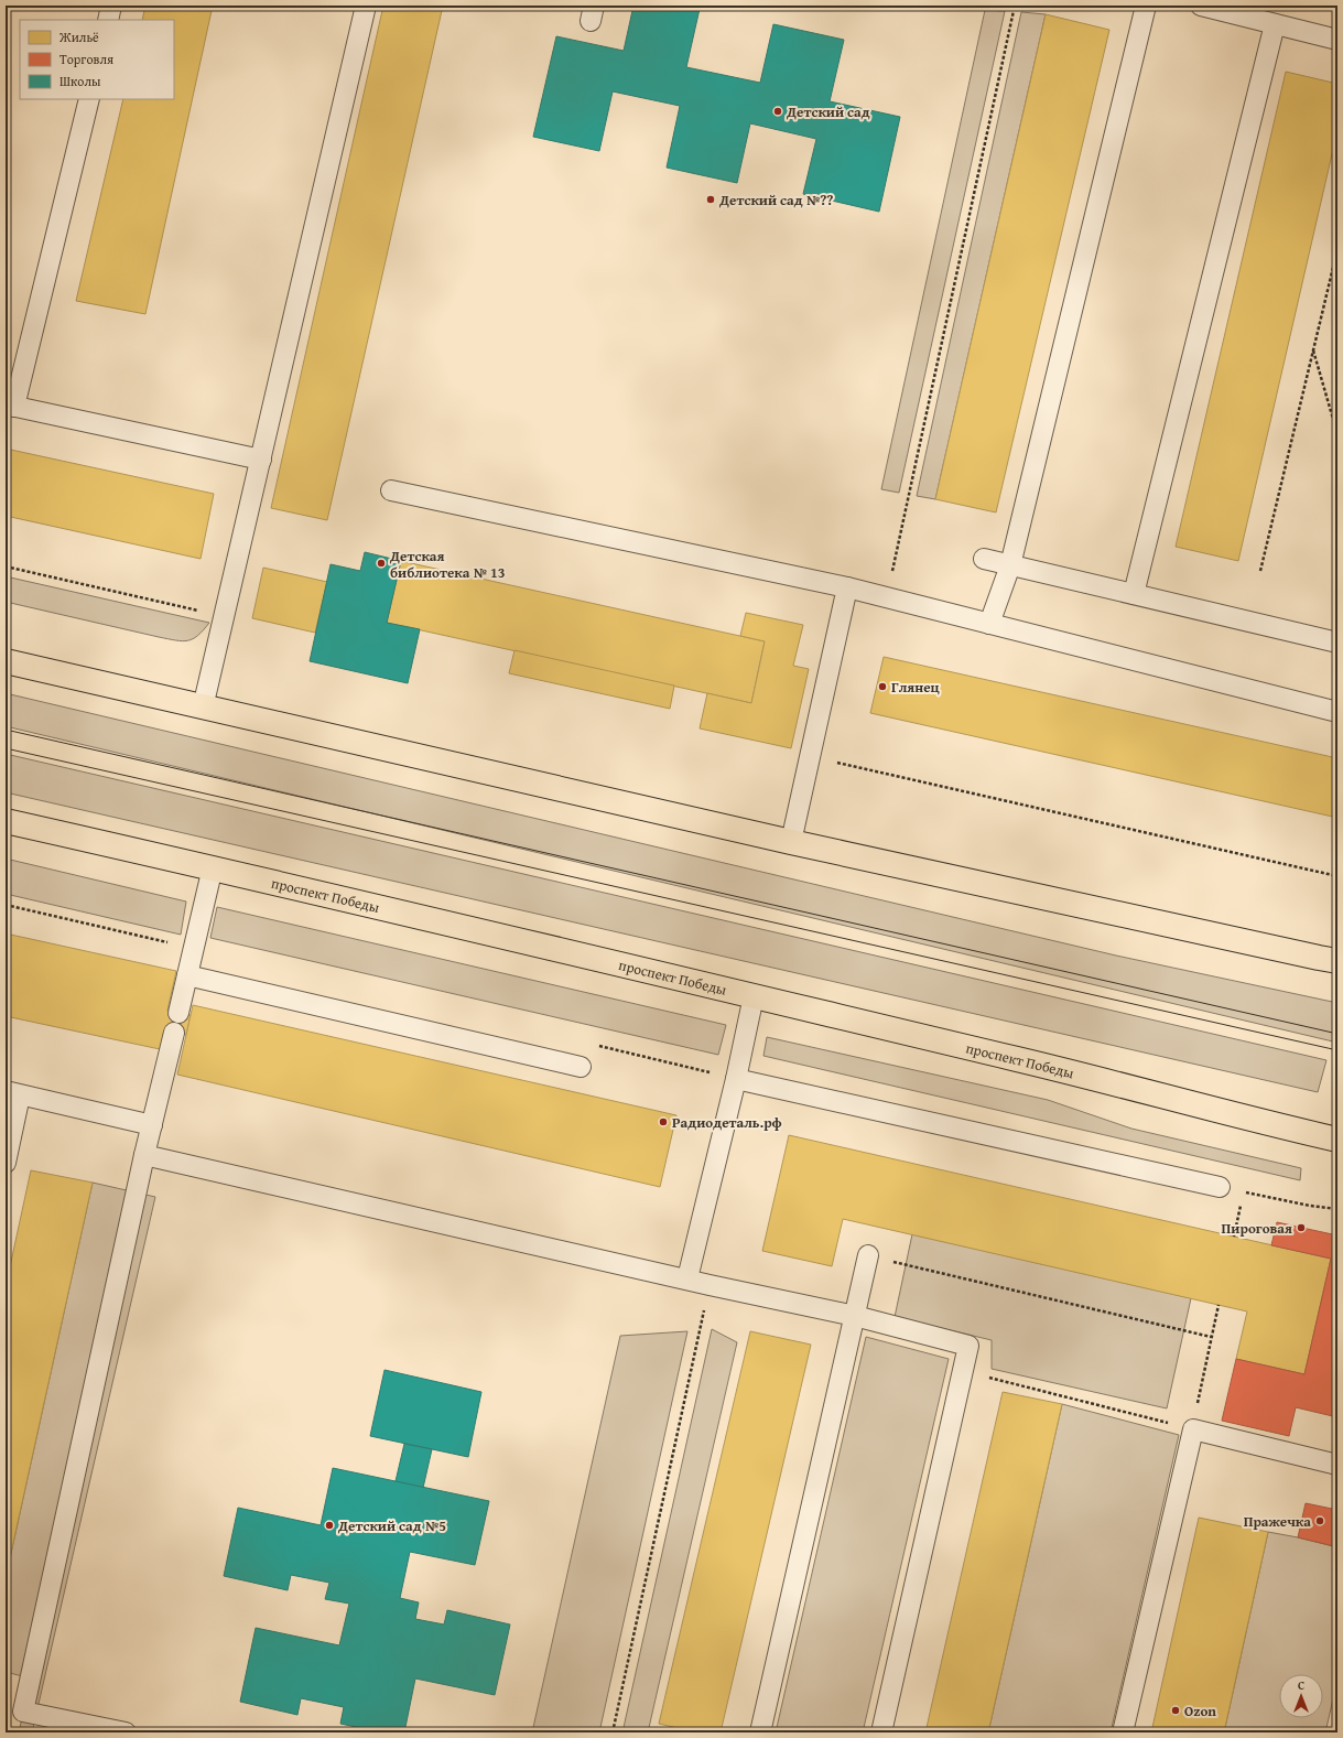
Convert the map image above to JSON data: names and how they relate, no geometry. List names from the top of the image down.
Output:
{
  "streets": {
    "main road": ["проспект Победы"]
  },
  "places": [
    "Детский сад",
    "Детский сад №??",
    "Детская библиотека № 13",
    "Глянец",
    "Радиодеталь.рф",
    "Пироговая",
    "Пражечка",
    "Детский сад №5",
    "Ozon"
  ],
  "legend": ["Жильё", "Торговля", "Школы"],
  "north": "top"
}
